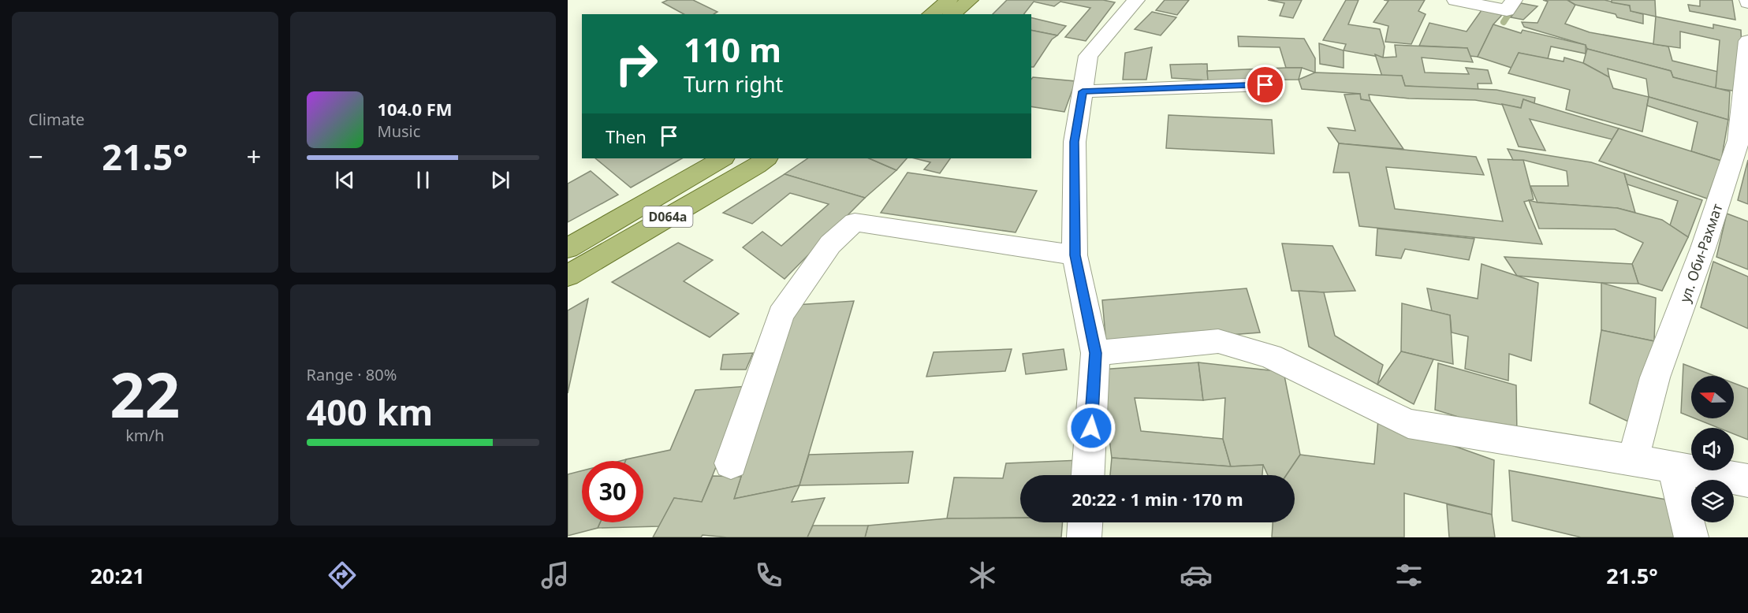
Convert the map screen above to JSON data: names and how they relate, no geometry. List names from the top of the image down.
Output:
{
  "streets": {
    "main road": ["D064a"],
    "street": ["ул. Оби-Рахмат"]
  },
  "north": "left",
  "page": {
    "tile": [
      "Climate",
      ["22", "km/h"],
      ["Range · 80%", "400 km"]
    ],
    "turn": ["110 m", "Turn right"],
    "song": ["104.0 FM", "Music"],
    "then": "Then",
    "heat": ["−", "21.5°", "+"],
    "limit": "30",
    "trip": "20:22 · 1 min · 170 m",
    "tabs": ["20:21", "21.5°"]
  }
}
